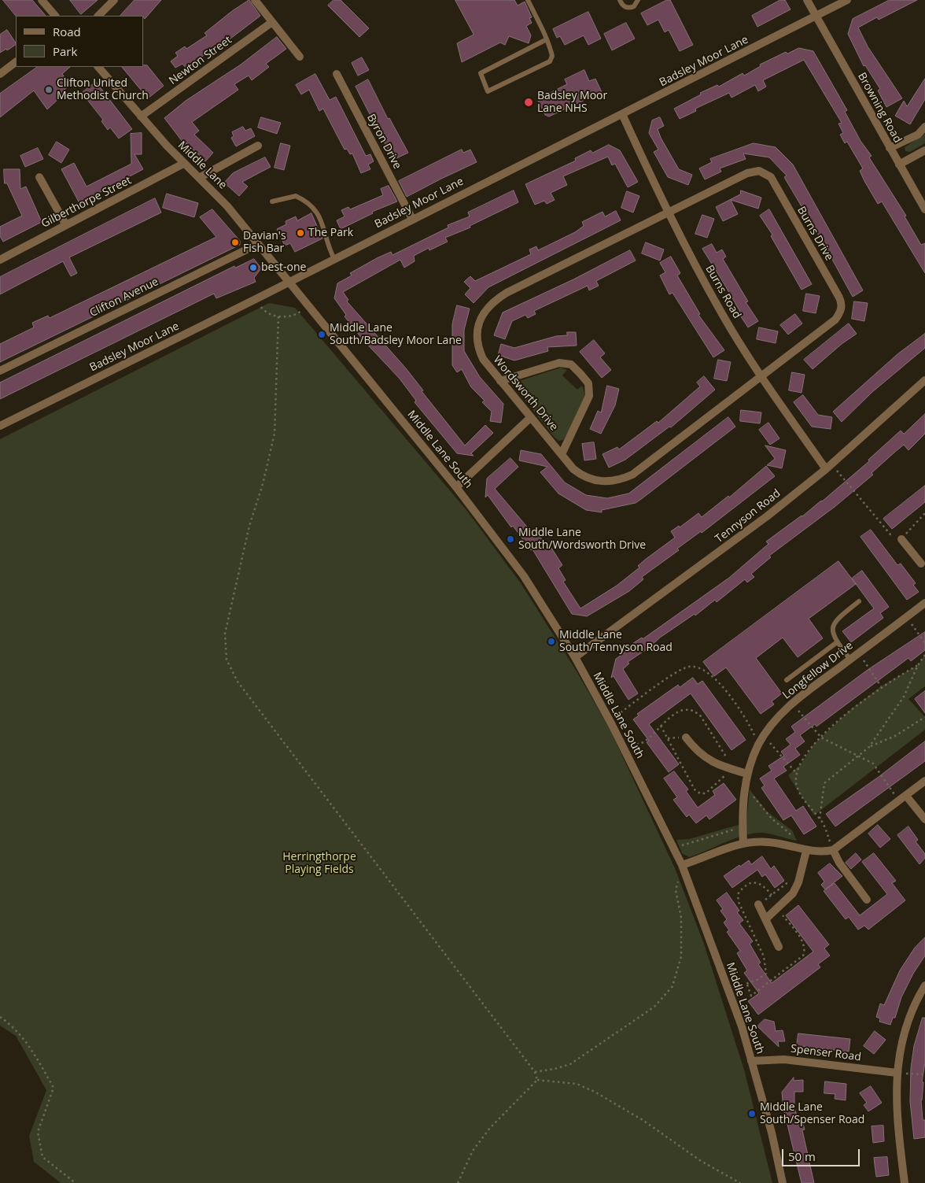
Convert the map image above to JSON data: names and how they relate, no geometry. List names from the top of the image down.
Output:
{
  "streets": {
    "street": [
      "Newton Street",
      "Badsley Moor Lane",
      "Browning Road",
      "Byron Drive",
      "Middle Lane",
      "Gilberthorpe Street",
      "Burns Drive",
      "Burns Road",
      "Clifton Avenue",
      "Wordsworth Drive",
      "Middle Lane South",
      "Tennyson Road",
      "Longfellow Drive",
      "Spenser Road"
    ]
  },
  "crossings": [
    ["Newton Street", "Middle Lane"],
    ["Badsley Moor Lane", "Browning Road"],
    ["Badsley Moor Lane", "Byron Drive"],
    ["Badsley Moor Lane", "Middle Lane"],
    ["Badsley Moor Lane", "Burns Road"],
    ["Badsley Moor Lane", "Middle Lane South"],
    ["Middle Lane", "Gilberthorpe Street"],
    ["Middle Lane", "Clifton Avenue"],
    ["Middle Lane", "Middle Lane South"],
    ["Burns Drive", "Burns Road"],
    ["Burns Drive", "Wordsworth Drive"],
    ["Burns Road", "Wordsworth Drive"],
    ["Burns Road", "Tennyson Road"],
    ["Middle Lane South", "Tennyson Road"],
    ["Middle Lane South", "Spenser Road"]
  ],
  "parks": ["Herringthorpe Playing Fields"],
  "places": [
    "Clifton United Methodist Church",
    "Badsley Moor Lane NHS",
    "The Park",
    "Davian's Fish Bar",
    "best-one",
    "Middle Lane South/Badsley Moor Lane",
    "Middle Lane South/Wordsworth Drive",
    "Middle Lane South/Tennyson Road",
    "Middle Lane South/Spenser Road"
  ],
  "legend": ["Road", "Park"],
  "scale_bar": "50 m"
}
